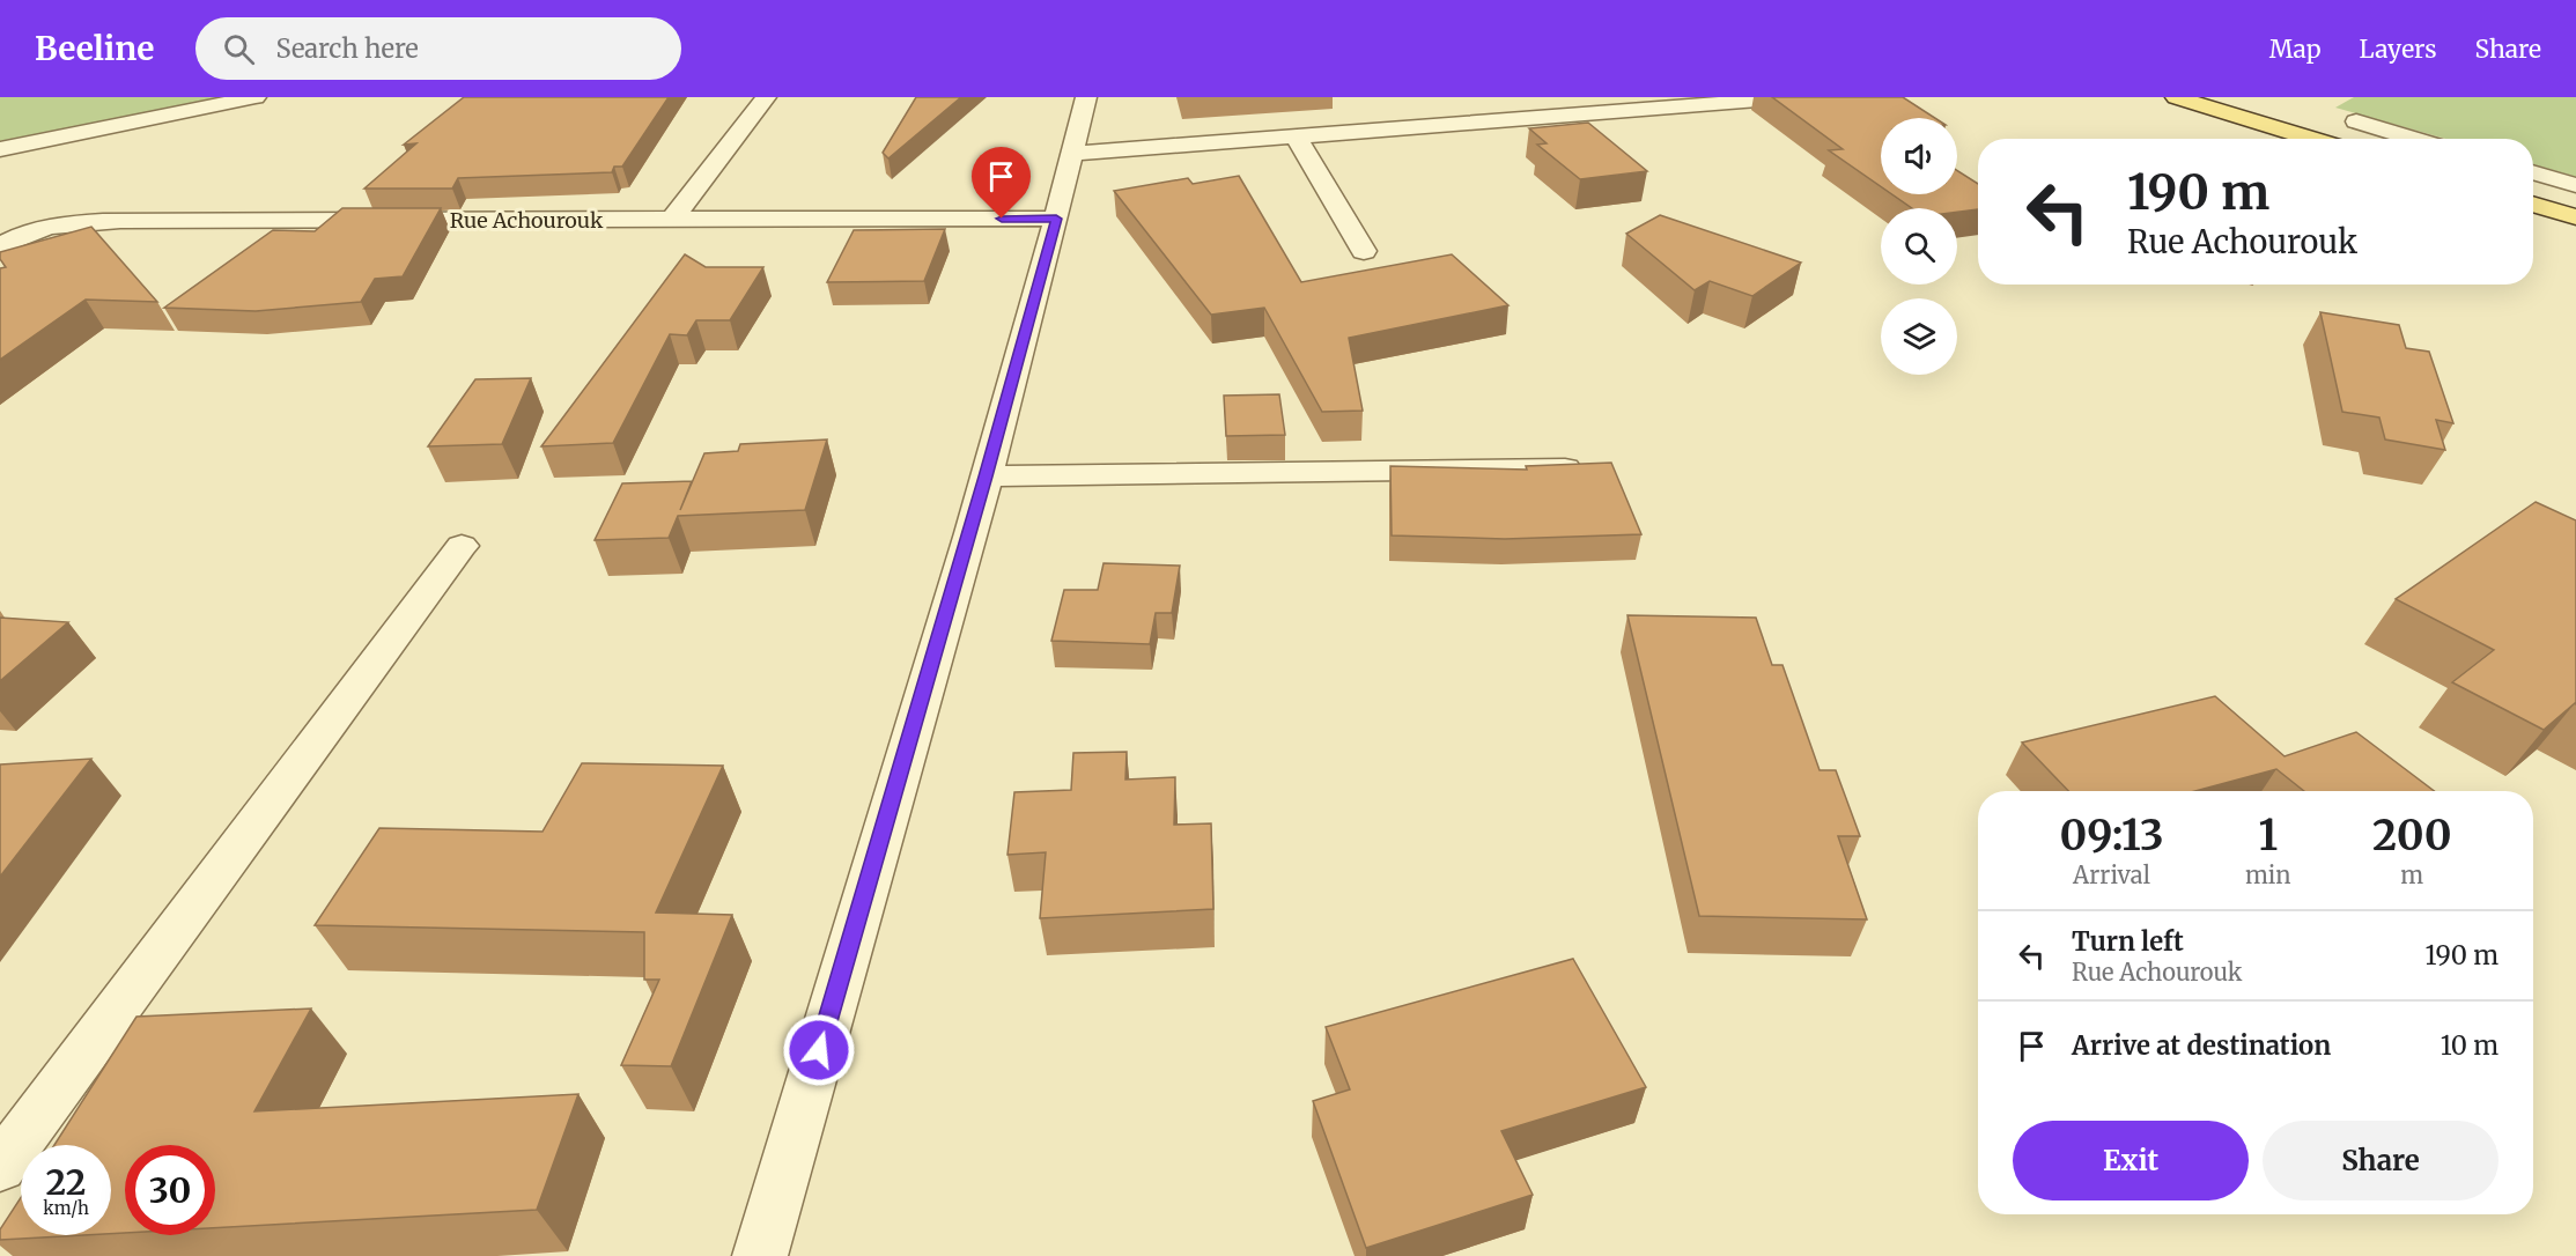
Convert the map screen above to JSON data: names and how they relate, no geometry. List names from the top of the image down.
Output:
{
  "streets": {
    "street": ["Rue Achourouk"]
  },
  "page": {
    "header": "Beeline",
    "search": "Search here",
    "nav": ["Map", "Layers", "Share"],
    "turn": ["190 m", "Rue Achourouk"],
    "eta": [
      "09:13",
      "Arrival",
      "1",
      "min",
      "200",
      "m"
    ],
    "list": [
      {
        "name": "Turn left",
        "note": "Rue Achourouk",
        "value": "190 m"
      },
      {
        "name": "Arrive at destination",
        "value": "10 m"
      }
    ],
    "buttons": ["Exit", "Share"],
    "speed": "22 km/h",
    "limit": "30"
  }
}
